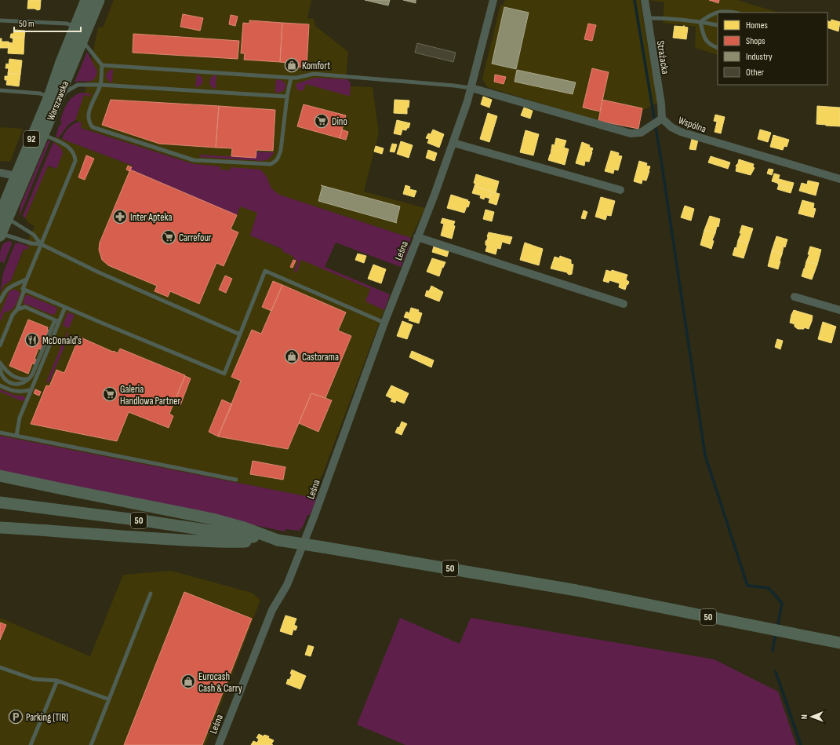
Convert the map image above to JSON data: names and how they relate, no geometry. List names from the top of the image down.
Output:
{
  "streets": {
    "main road": ["Warszawska", "92", "50"],
    "street": ["Strażacka", "Wspólna", "Leśna"]
  },
  "crossings": [
    ["Strażacka", "Wspólna"]
  ],
  "places": {
    "shop": ["Komfort", "Castorama", "Eurocash Cash & Carry"],
    "supermarket": ["Dino", "Carrefour", "Galeria Handlowa Partner"],
    "pharmacy": ["Inter Apteka"],
    "restaurant": ["McDonald's"],
    "parking": ["Parking (TIR)"]
  },
  "legend": [
    "Homes",
    "Shops",
    "Industry",
    "Other"
  ],
  "scale_bar": "50 m",
  "north": "left"
}
